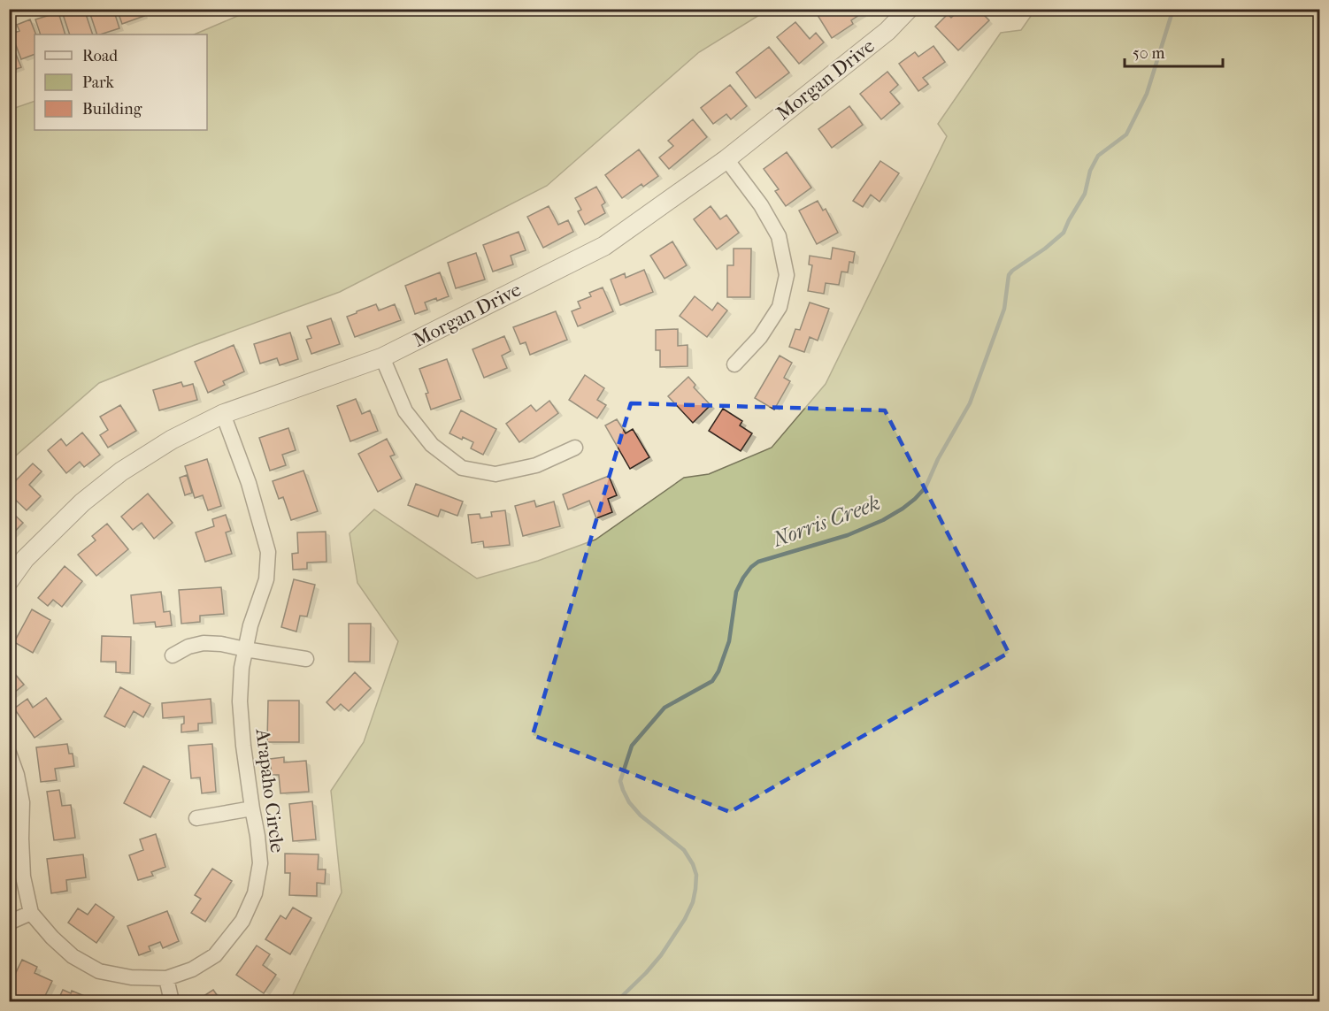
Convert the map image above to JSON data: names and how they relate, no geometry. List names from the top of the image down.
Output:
{
  "streets": {
    "street": ["Morgan Drive", "Arapaho Circle"]
  },
  "crossings": [
    ["Morgan Drive", "Arapaho Circle"]
  ],
  "water": ["Norris Creek"],
  "legend": ["Road", "Park", "Building"],
  "scale_bar": "50 m"
}
